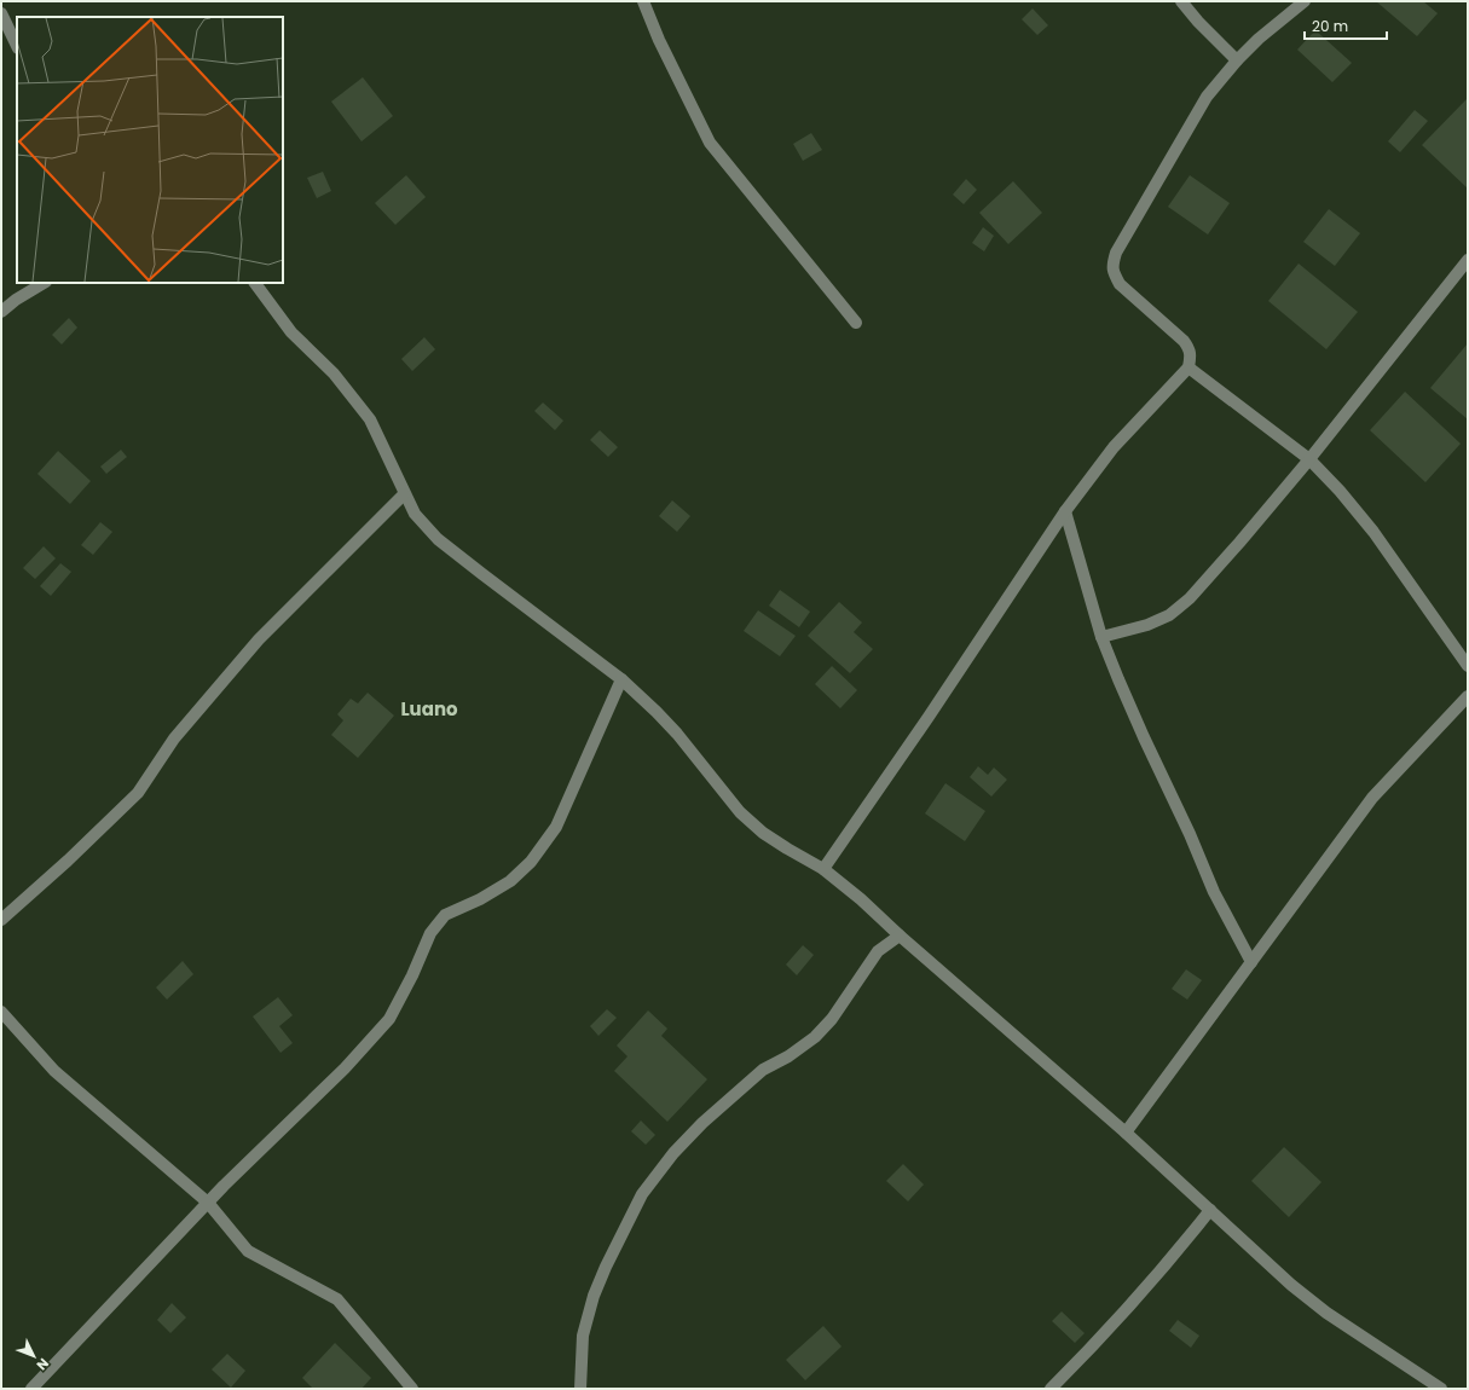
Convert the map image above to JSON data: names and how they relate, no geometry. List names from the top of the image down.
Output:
{
  "districts": ["Luano"],
  "scale_bar": "20 m",
  "north": "bottom right"
}
